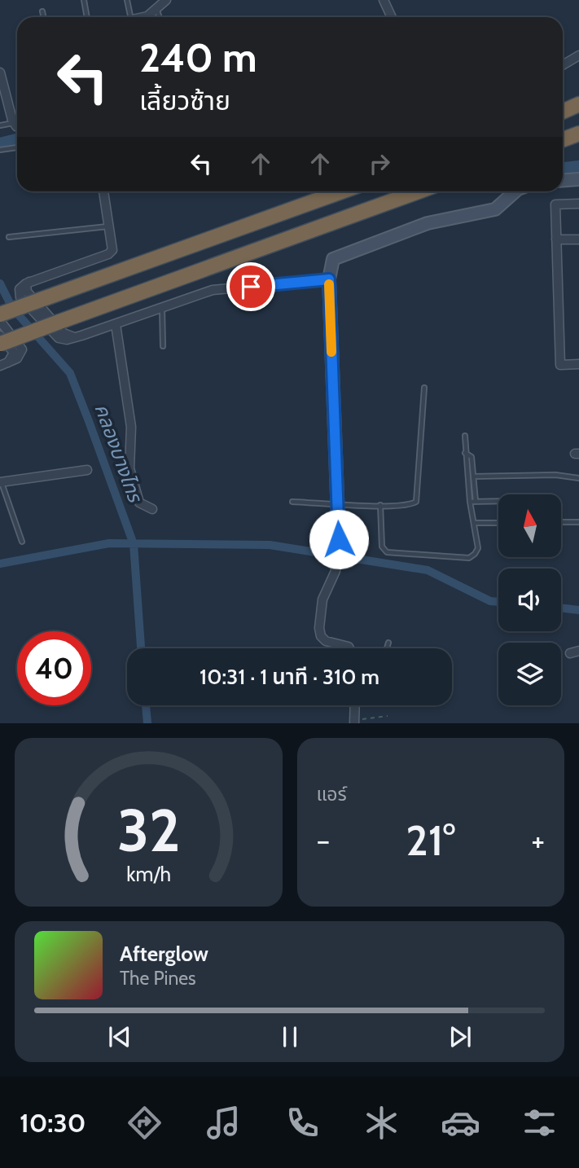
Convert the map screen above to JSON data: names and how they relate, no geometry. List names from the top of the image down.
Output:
{
  "water": ["คลองบางไทร"],
  "north": "top",
  "page": {
    "turn": ["240 m", "เลี้ยวซ้าย"],
    "limit": "40",
    "trip": "10:31 · 1 นาที · 310 m",
    "tile": "แอร์",
    "heat": ["−", "21°", "+"],
    "song": ["Afterglow", "The Pines"],
    "tabs": "10:30",
    "gauge": ["32", "km/h"]
  }
}
